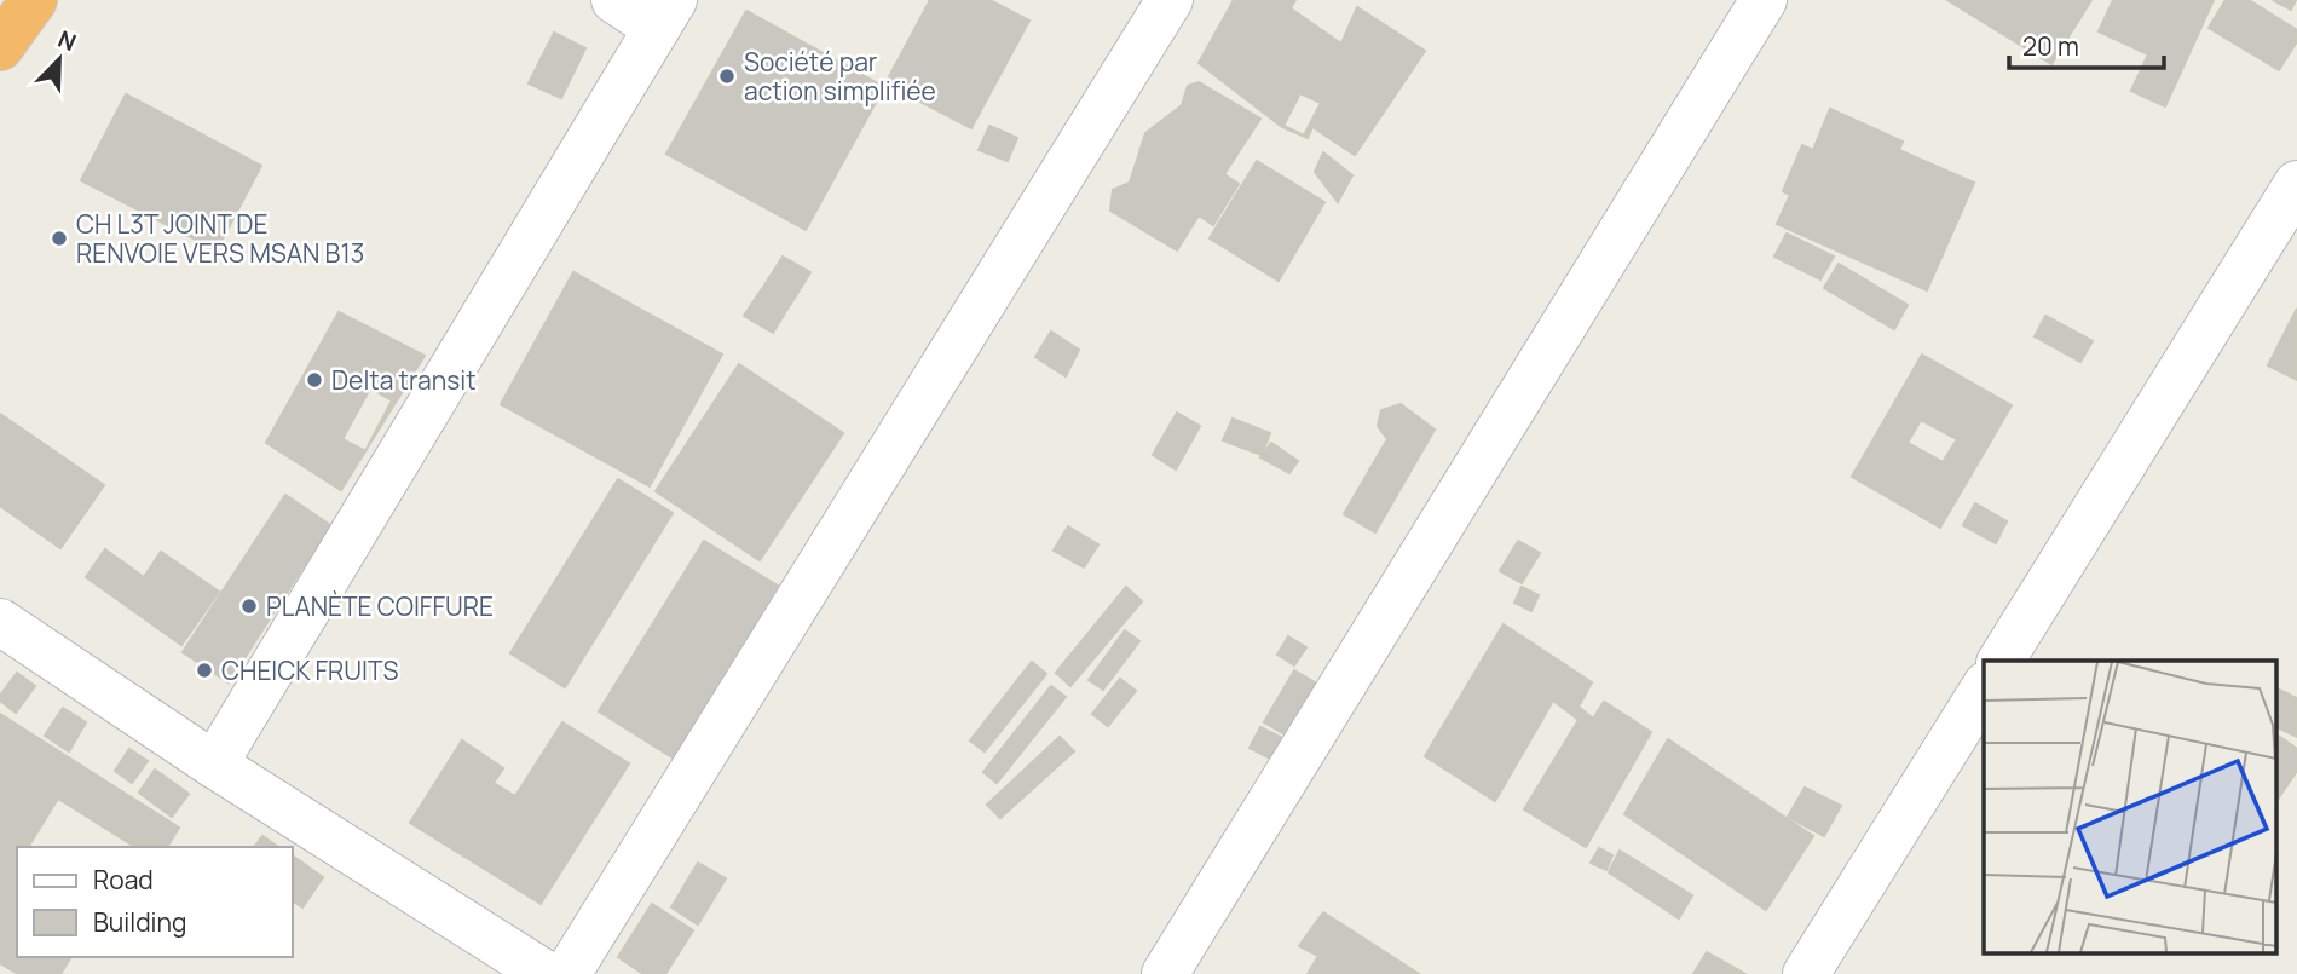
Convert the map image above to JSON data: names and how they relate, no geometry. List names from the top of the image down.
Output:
{
  "places": [
    "Société par action simplifiée",
    "CH L3T JOINT DE RENVOIE VERS MSAN B13",
    "Delta transit",
    "PLANÈTE COIFFURE",
    "CHEICK FRUITS"
  ],
  "legend": ["Road", "Building"],
  "scale_bar": "20 m",
  "north": "top right"
}
